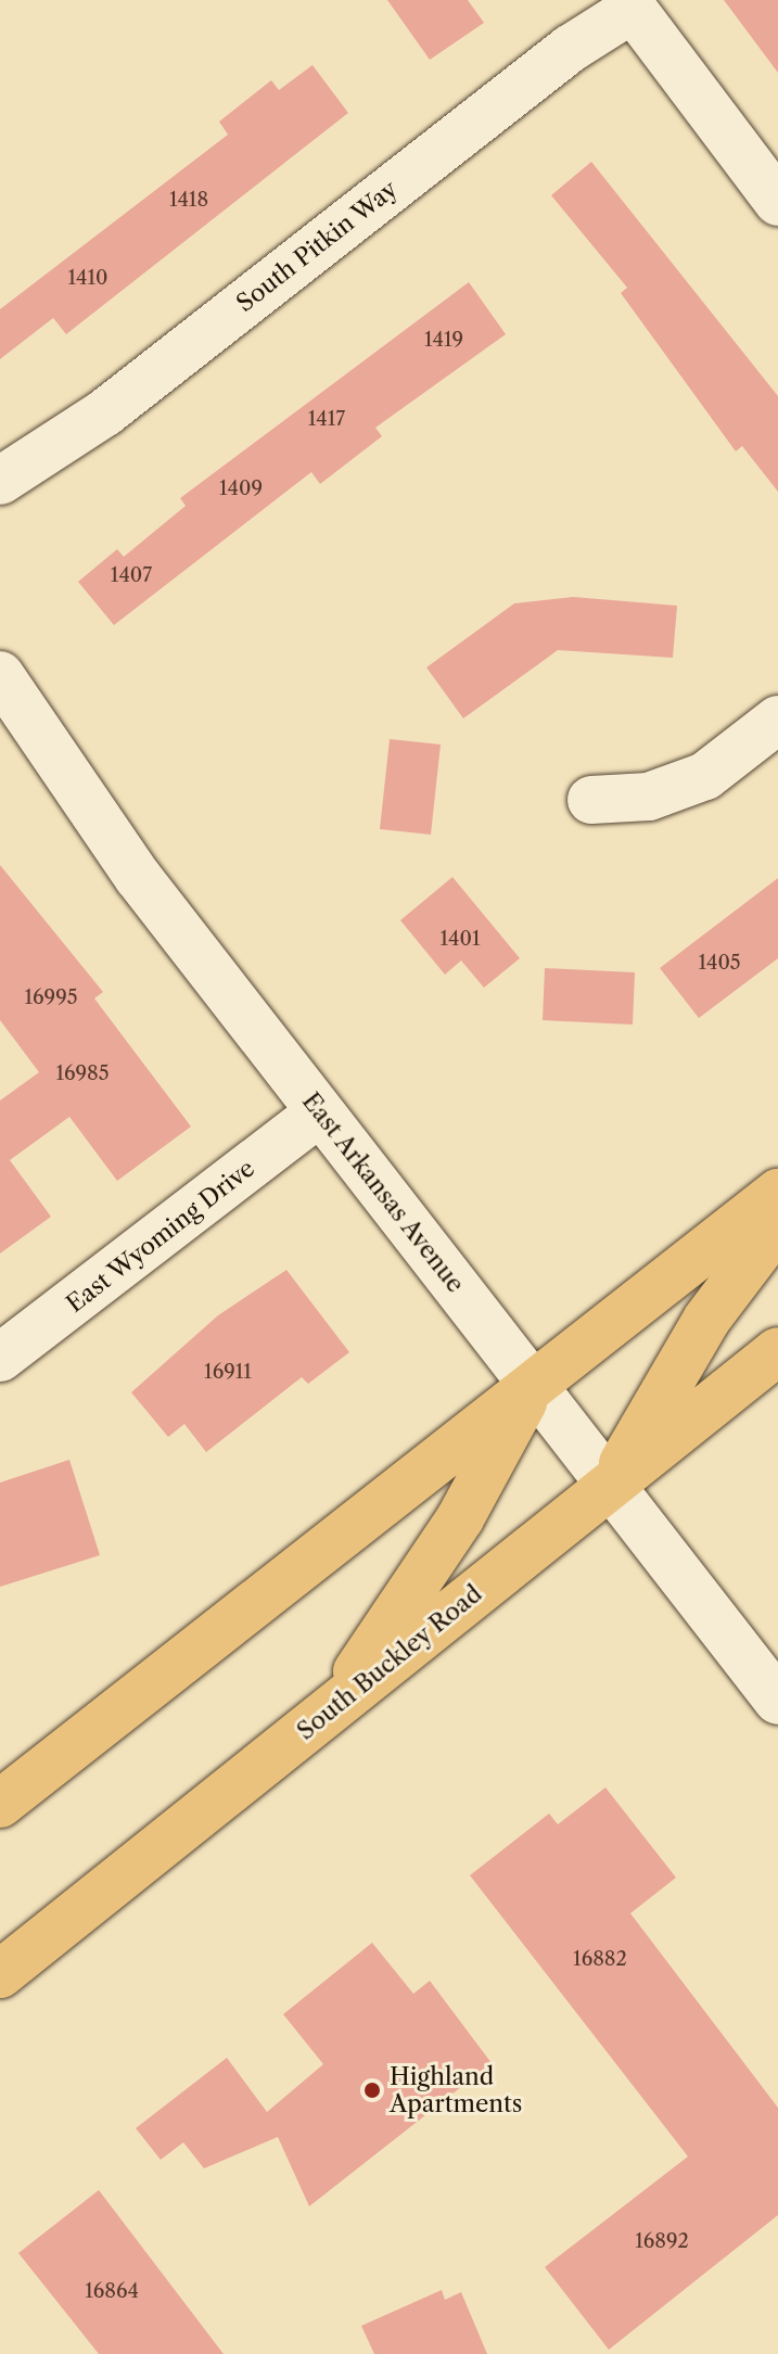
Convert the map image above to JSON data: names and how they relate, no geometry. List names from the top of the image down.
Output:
{
  "streets": {
    "main road": ["South Buckley Road"],
    "street": ["South Pitkin Way", "East Arkansas Avenue", "East Wyoming Drive"]
  },
  "crossings": [
    ["East Arkansas Avenue", "East Wyoming Drive"],
    ["East Arkansas Avenue", "South Buckley Road"]
  ],
  "places": ["Highland Apartments"],
  "house_numbers": [
    "1418",
    "1410",
    "1419",
    "1417",
    "1409",
    "1407",
    "1401",
    "1405",
    "16995",
    "16985",
    "16911",
    "16882",
    "16892",
    "16864"
  ]
}
